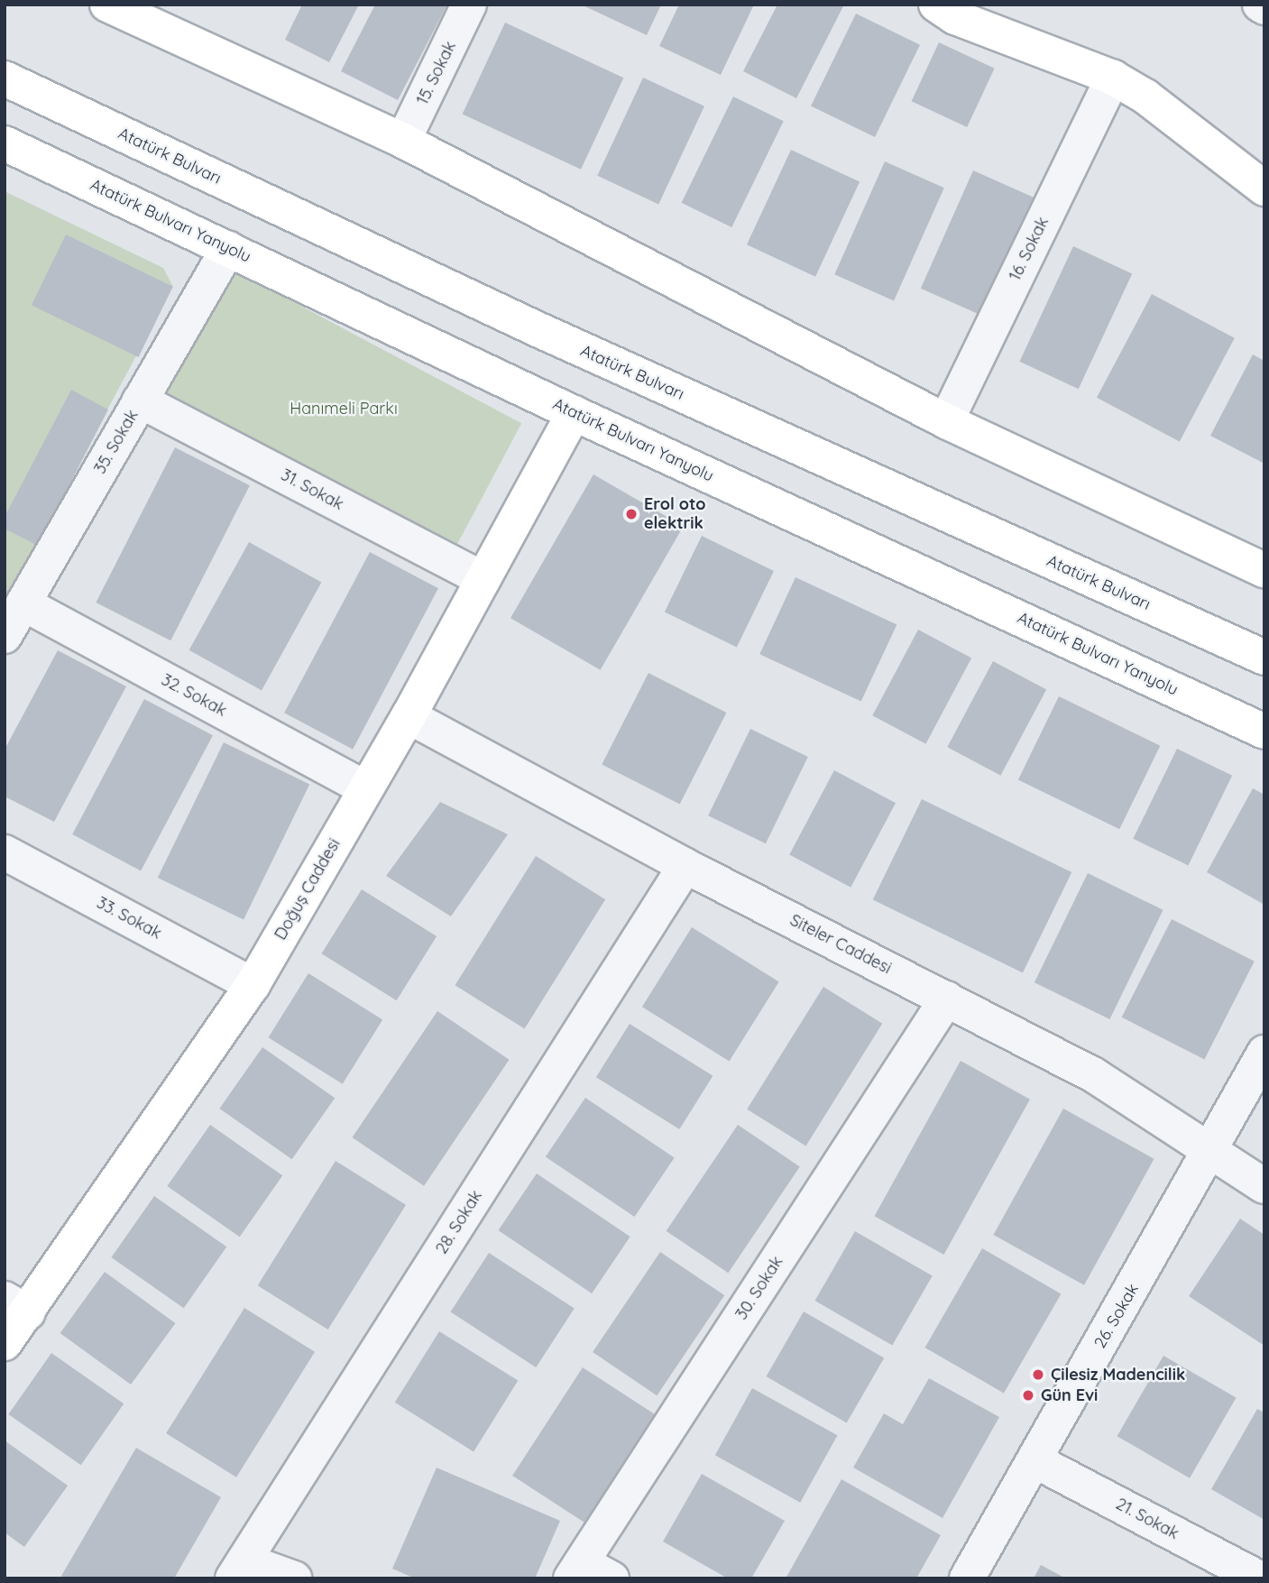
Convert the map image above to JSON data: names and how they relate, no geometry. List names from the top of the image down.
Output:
{
  "streets": {
    "main road": ["Atatürk Bulvarı", "Atatürk Bulvarı Yanyolu", "Doğuş Caddesi"],
    "street": [
      "15. Sokak",
      "16. Sokak",
      "35. Sokak",
      "31. Sokak",
      "32. Sokak",
      "33. Sokak",
      "Siteler Caddesi",
      "28. Sokak",
      "30. Sokak",
      "26. Sokak",
      "21. Sokak"
    ]
  },
  "crossings": [
    ["Atatürk Bulvarı Yanyolu", "35. Sokak"],
    ["Atatürk Bulvarı Yanyolu", "Doğuş Caddesi"],
    ["35. Sokak", "31. Sokak"],
    ["35. Sokak", "32. Sokak"],
    ["31. Sokak", "Doğuş Caddesi"],
    ["32. Sokak", "Doğuş Caddesi"],
    ["Doğuş Caddesi", "33. Sokak"],
    ["Doğuş Caddesi", "Siteler Caddesi"],
    ["Siteler Caddesi", "28. Sokak"],
    ["Siteler Caddesi", "30. Sokak"],
    ["Siteler Caddesi", "26. Sokak"],
    ["26. Sokak", "21. Sokak"]
  ],
  "parks": ["Hanımeli Parkı"],
  "places": ["Erol oto elektrik", "Çilesiz Madencilik", "Gün Evi"]
}
